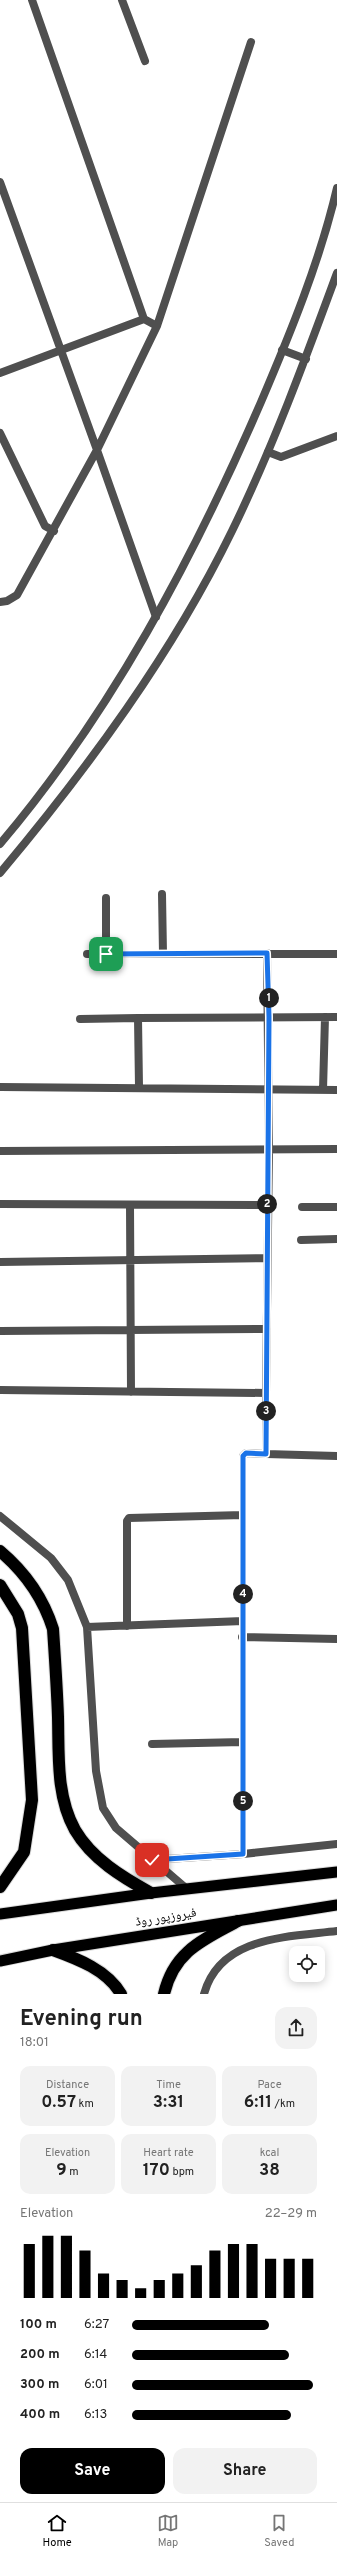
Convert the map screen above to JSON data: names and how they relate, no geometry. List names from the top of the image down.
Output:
{
  "streets": {
    "highway": ["فیروزپور روڈ"]
  },
  "page": {
    "pins": [
      "1",
      "2",
      "3",
      "4",
      "5"
    ],
    "heading": ["Evening run", "18:01"],
    "stats": [
      ["Distance", "0.57 km"],
      ["Time", "3:31"],
      ["Pace", "6:11 /km"],
      ["Elevation", "9 m"],
      ["Heart rate", "170 bpm"],
      ["kcal", "38"]
    ],
    "chart": ["Elevation", "22–29 m"],
    "list": [
      {
        "name": "100 m",
        "note": "6:27"
      },
      {
        "name": "200 m",
        "note": "6:14"
      },
      {
        "name": "300 m",
        "note": "6:01"
      },
      {
        "name": "400 m",
        "note": "6:13"
      }
    ],
    "buttons": ["Save", "Share"],
    "tabs": ["Home", "Map", "Saved"]
  }
}
